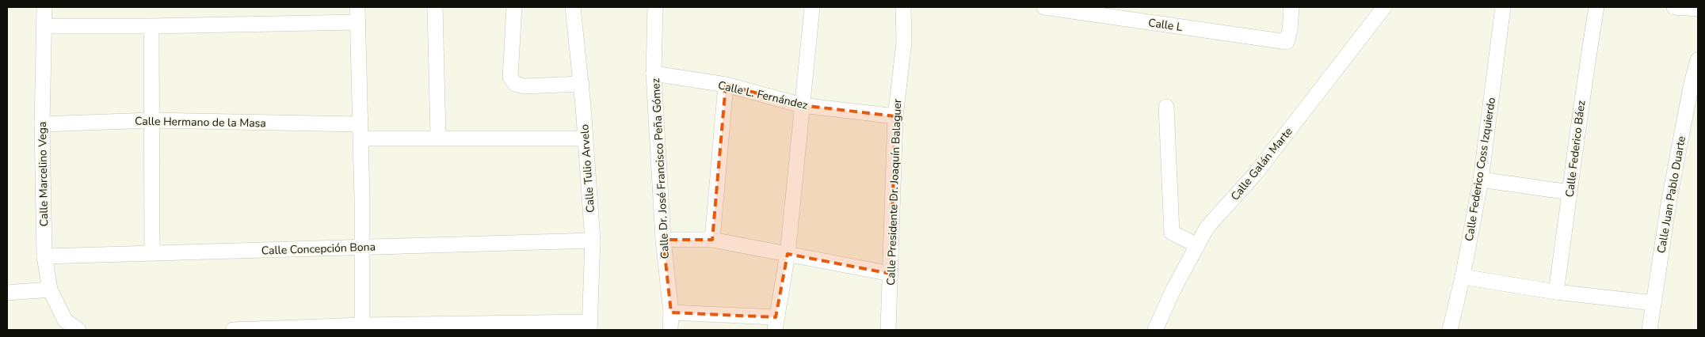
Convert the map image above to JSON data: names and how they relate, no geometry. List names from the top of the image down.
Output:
{
  "streets": {
    "street": [
      "Calle L",
      "Calle L. Fernández",
      "Calle Hermano de la Masa",
      "Calle Federico Báez",
      "Calle Galán Marte",
      "Calle Tulio Arvelo",
      "Calle Dr. José Francisco Peña Gómez",
      "Calle Federico Coss Izquierdo",
      "Calle Marcelino Vega",
      "Calle Presidente Dr. Joaquín Balaguer",
      "Calle Juan Pablo Duarte",
      "Calle Concepción Bona"
    ]
  },
  "crossings": [
    ["Calle L. Fernández", "Calle Dr. José Francisco Peña Gómez"],
    ["Calle L. Fernández", "Calle Presidente Dr. Joaquín Balaguer"],
    ["Calle Hermano de la Masa", "Calle Tulio Arvelo"],
    ["Calle Hermano de la Masa", "Calle Marcelino Vega"],
    ["Calle Tulio Arvelo", "Calle Concepción Bona"],
    ["Calle Marcelino Vega", "Calle Concepción Bona"]
  ]
}
